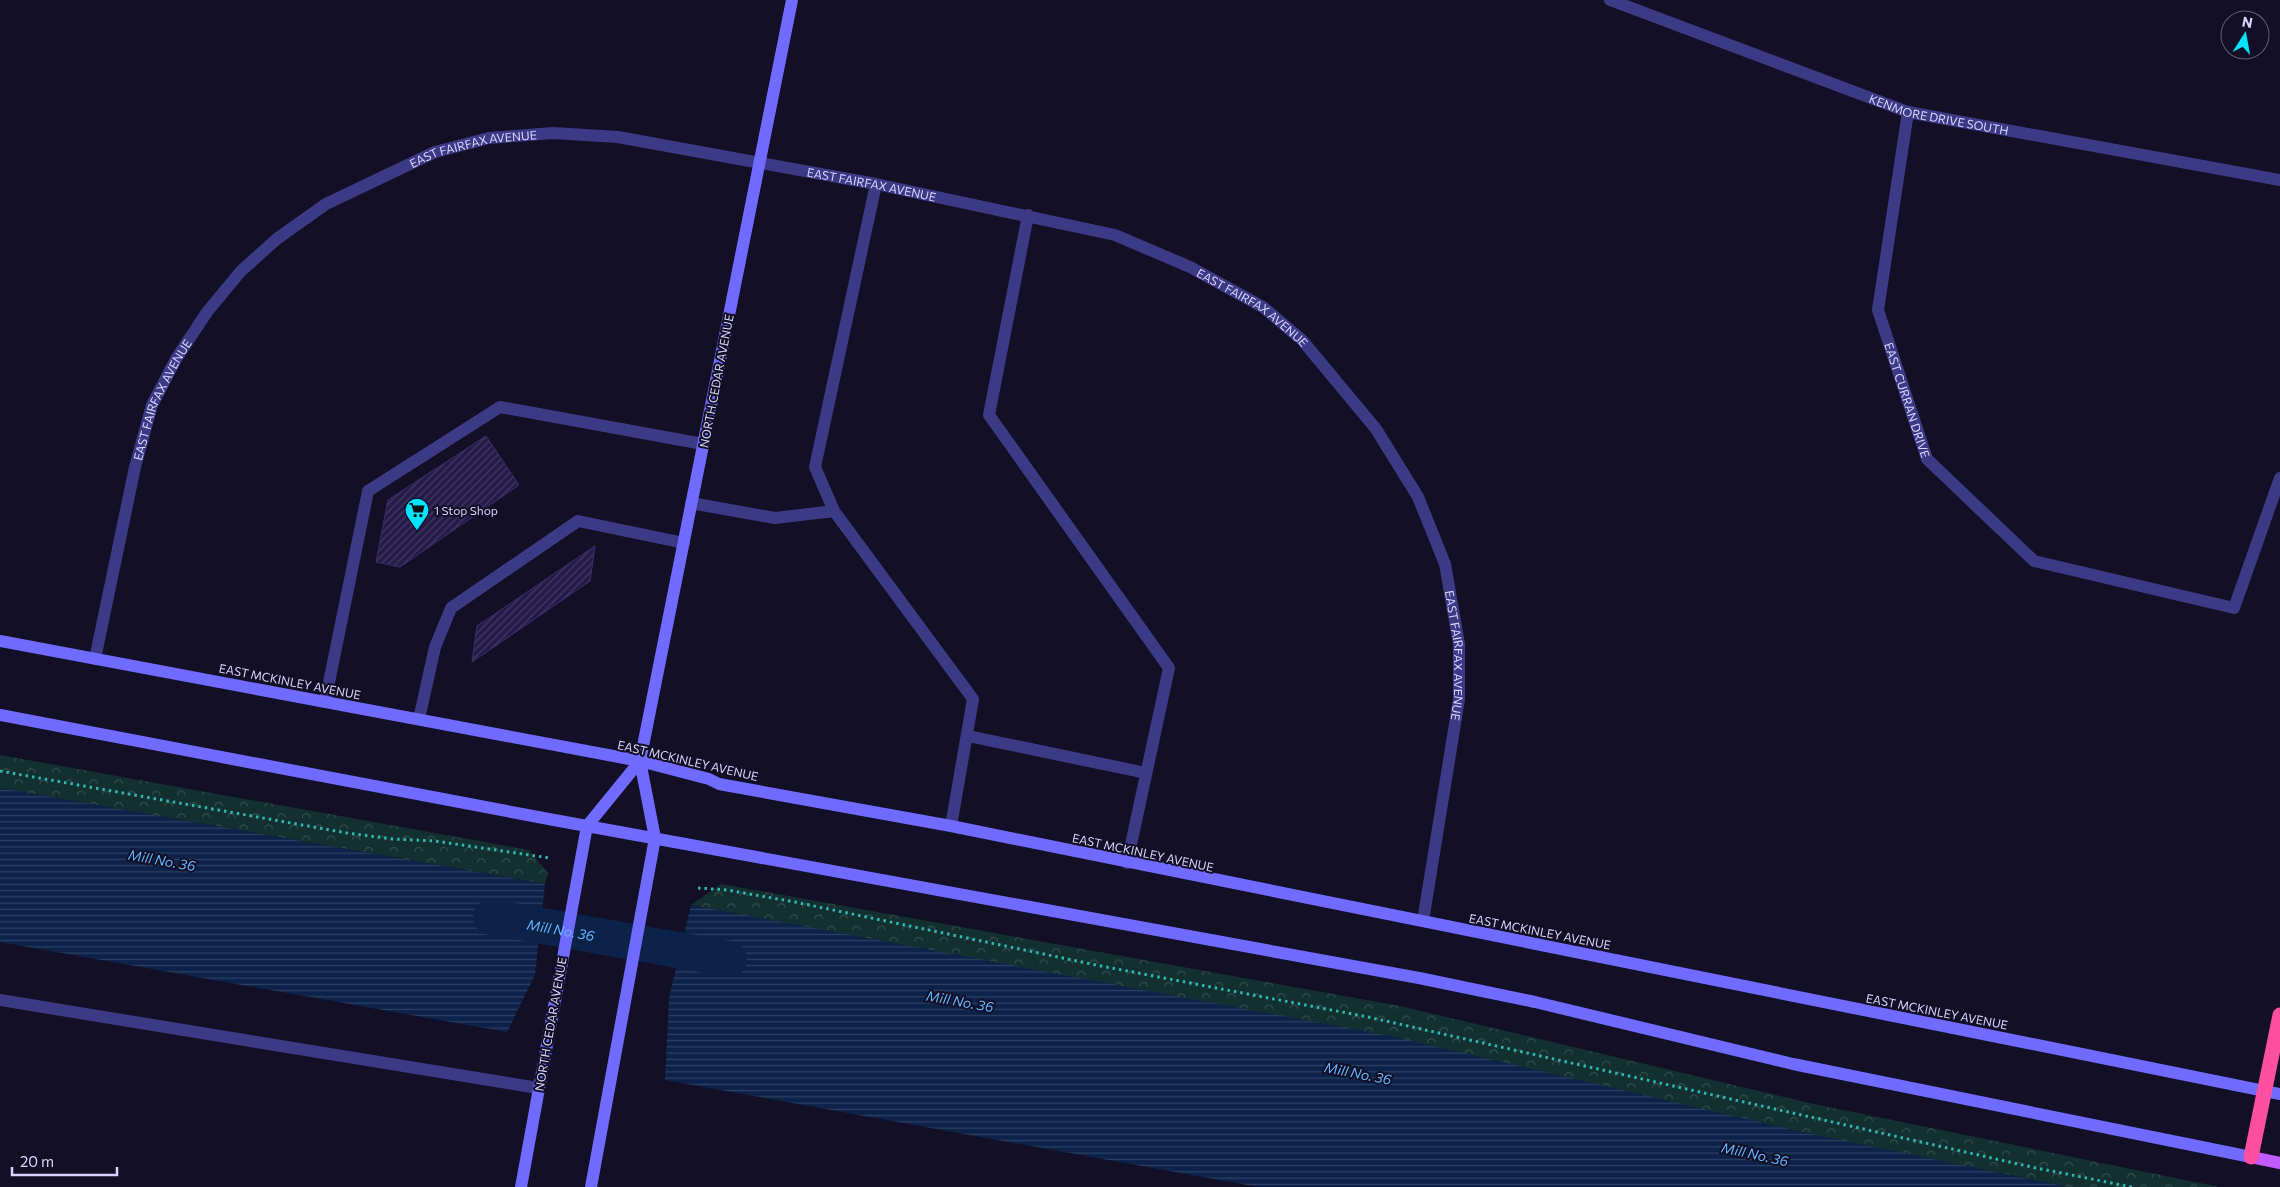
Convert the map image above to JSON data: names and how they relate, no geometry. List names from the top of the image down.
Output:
{
  "streets": {
    "main road": ["NORTH CEDAR AVENUE", "EAST MCKINLEY AVENUE"],
    "street": ["KENMORE DRIVE SOUTH", "EAST FAIRFAX AVENUE", "EAST CURRAN DRIVE"]
  },
  "crossings": [
    ["KENMORE DRIVE SOUTH", "EAST CURRAN DRIVE"],
    ["EAST FAIRFAX AVENUE", "NORTH CEDAR AVENUE"],
    ["EAST FAIRFAX AVENUE", "EAST MCKINLEY AVENUE"],
    ["NORTH CEDAR AVENUE", "EAST MCKINLEY AVENUE"]
  ],
  "water": ["Mill No. 36"],
  "places": {
    "supermarket": ["1 Stop Shop"]
  },
  "scale_bar": "20 m",
  "north": "top"
}
